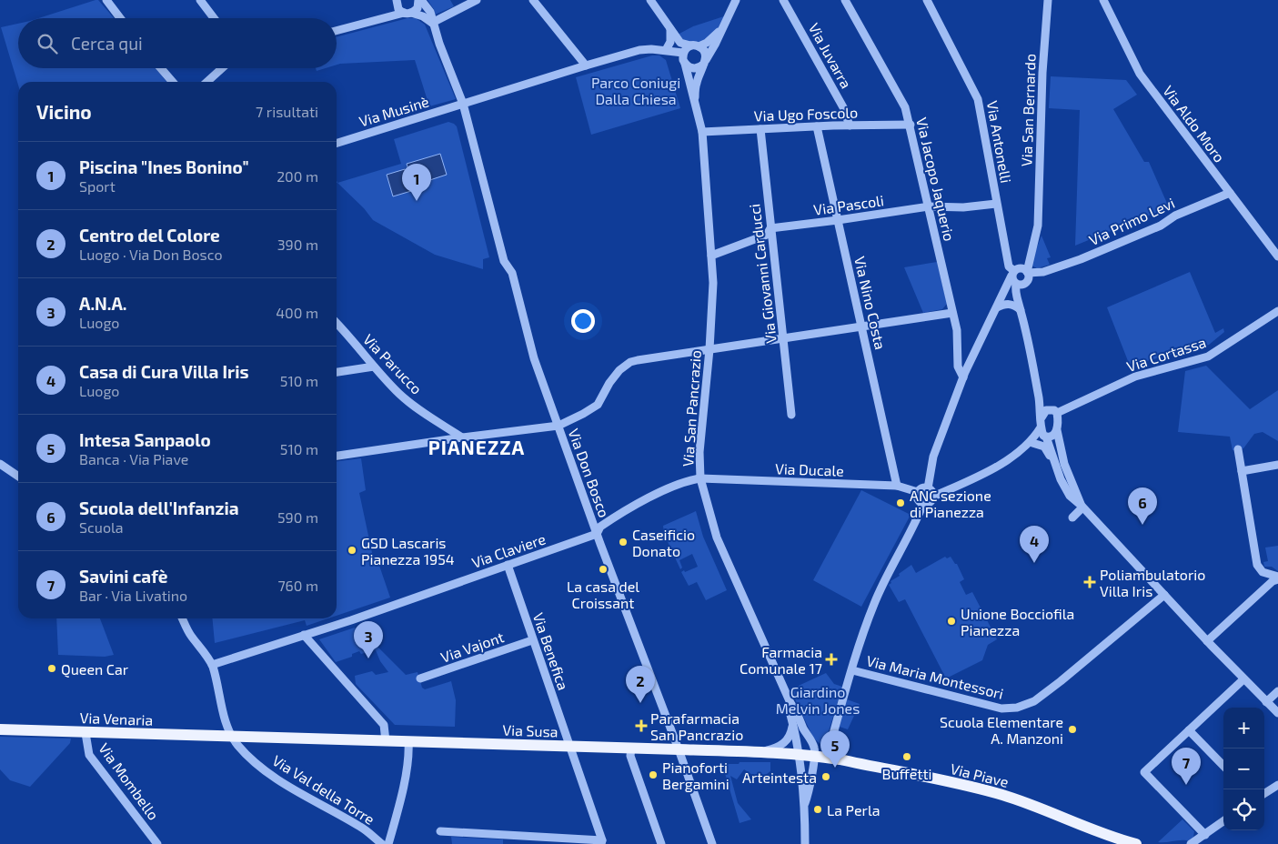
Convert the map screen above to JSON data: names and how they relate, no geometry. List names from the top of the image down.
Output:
{
  "streets": {
    "main road": ["Via Venaria", "Via Susa", "Via Piave"],
    "street": [
      "Via Juvarra",
      "Via San Bernardo",
      "Via Musinè",
      "Via Ugo Foscolo",
      "Via Aldo Moro",
      "Via Antonelli",
      "Via Jacopo Jaquerio",
      "Via Pascoli",
      "Via Primo Levi",
      "Via Giovanni Carducci",
      "Via Nino Costa",
      "Via Cortassa",
      "Via Parucco",
      "Via San Pancrazio",
      "Via Ducale",
      "Via Don Bosco",
      "Via Claviere",
      "Via Vajont",
      "Via Benefica",
      "Via Maria Montessori",
      "Via Mombello",
      "Via Val della Torre"
    ]
  },
  "crossings": [
    ["Via Juvarra", "Via Ugo Foscolo"],
    ["Via San Bernardo", "Via Antonelli"],
    ["Via San Bernardo", "Via Primo Levi"],
    ["Via Musinè", "Via San Pancrazio"],
    ["Via Musinè", "Via Don Bosco"],
    ["Via Ugo Foscolo", "Via Jacopo Jaquerio"],
    ["Via Ugo Foscolo", "Via Giovanni Carducci"],
    ["Via Ugo Foscolo", "Via Nino Costa"],
    ["Via Ugo Foscolo", "Via San Pancrazio"],
    ["Via Aldo Moro", "Via Primo Levi"],
    ["Via Antonelli", "Via Pascoli"],
    ["Via Antonelli", "Via Primo Levi"],
    ["Via Jacopo Jaquerio", "Via Pascoli"],
    ["Via Pascoli", "Via Giovanni Carducci"],
    ["Via Pascoli", "Via Nino Costa"],
    ["Via Pascoli", "Via San Pancrazio"],
    ["Via Nino Costa", "Via Ducale"],
    ["Via San Pancrazio", "Via Ducale"],
    ["Via San Pancrazio", "Via Claviere"],
    ["Via Ducale", "Via Claviere"],
    ["Via Don Bosco", "Via Claviere"],
    ["Via Don Bosco", "Via Susa"],
    ["Via Claviere", "Via Benefica"],
    ["Via Claviere", "Via Val della Torre"],
    ["Via Vajont", "Via Benefica"],
    ["Via Benefica", "Via Susa"],
    ["Via Venaria", "Via Susa"],
    ["Via Venaria", "Via Mombello"],
    ["Via Venaria", "Via Val della Torre"],
    ["Via Susa", "Via Piave"],
    ["Via Susa", "Via Val della Torre"]
  ],
  "districts": ["PIANEZZA"],
  "parks": ["Parco Coniugi Dalla Chiesa", "Giardino Melvin Jones"],
  "places": {
    "other": [
      "ANC sezione di Pianezza",
      "Caseificio Donato",
      "GSD Lascaris Pianezza 1954",
      "La casa del Croissant",
      "Unione Bocciofila Pianezza",
      "Queen Car",
      "Scuola Elementare A. Manzoni",
      "Buffetti",
      "Pianoforti Bergamini",
      "Arteintesta",
      "La Perla"
    ],
    "health": ["Poliambulatorio Villa Iris", "Farmacia Comunale 17", "Parafarmacia San Pancrazio"]
  },
  "page": {
    "search": "Cerca qui",
    "heading": ["Vicino", "7 risultati"],
    "list": [
      {
        "mark": "1",
        "name": "Piscina \"Ines Bonino\"",
        "note": "Sport",
        "value": "200 m"
      },
      {
        "mark": "2",
        "name": "Centro del Colore",
        "note": "Luogo · Via Don Bosco",
        "value": "390 m"
      },
      {
        "mark": "3",
        "name": "A.N.A.",
        "note": "Luogo",
        "value": "400 m"
      },
      {
        "mark": "4",
        "name": "Casa di Cura Villa Iris",
        "note": "Luogo",
        "value": "510 m"
      },
      {
        "mark": "5",
        "name": "Intesa Sanpaolo",
        "note": "Banca · Via Piave",
        "value": "510 m"
      },
      {
        "mark": "6",
        "name": "Scuola dell'Infanzia",
        "note": "Scuola",
        "value": "590 m"
      },
      {
        "mark": "7",
        "name": "Savini cafè",
        "note": "Bar · Via Livatino",
        "value": "760 m"
      }
    ],
    "pins": [
      "1",
      "6",
      "4",
      "3",
      "2",
      "5",
      "7"
    ],
    "map_buttons": ["+", "−"]
  }
}
